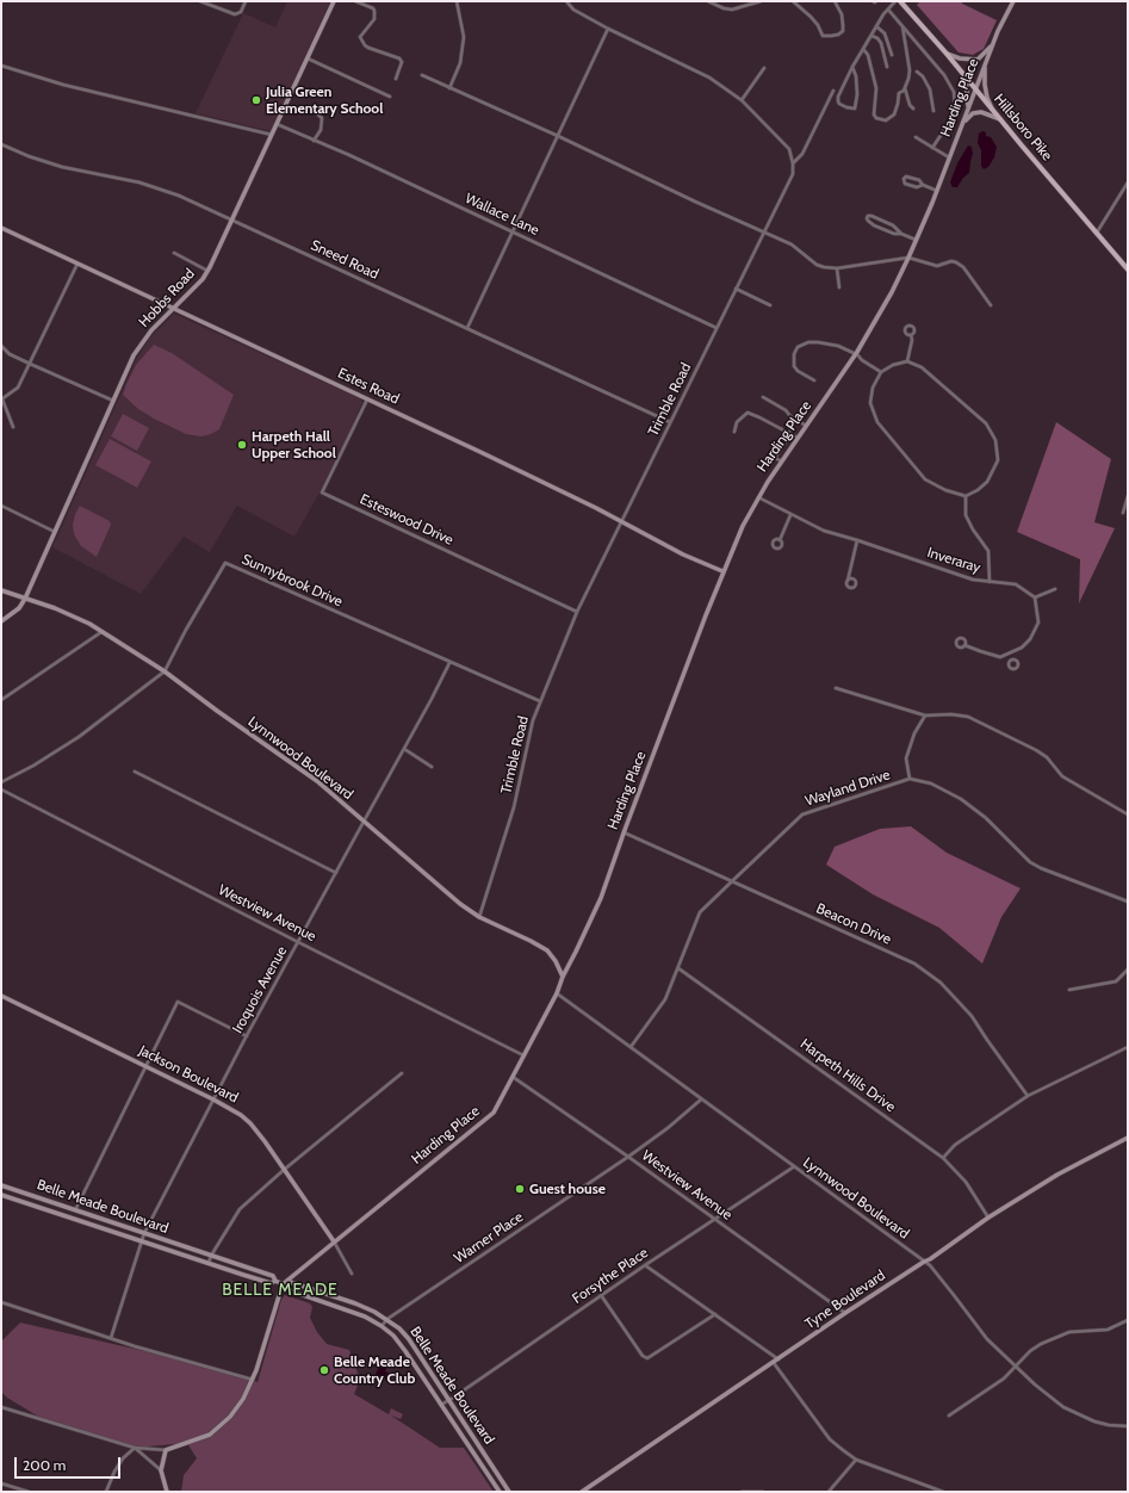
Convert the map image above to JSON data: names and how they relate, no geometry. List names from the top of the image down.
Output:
{
  "streets": {
    "main road": [
      "Harding Place",
      "Hillsboro Pike",
      "Hobbs Road",
      "Estes Road",
      "Lynnwood Boulevard",
      "Jackson Boulevard",
      "Belle Meade Boulevard",
      "Tyne Boulevard"
    ],
    "street": [
      "Wallace Lane",
      "Sneed Road",
      "Trimble Road",
      "Esteswood Drive",
      "Inveraray",
      "Sunnybrook Drive",
      "Wayland Drive",
      "Westview Avenue",
      "Beacon Drive",
      "Iroquois Avenue",
      "Harpeth Hills Drive",
      "Warner Place",
      "Forsythe Place"
    ]
  },
  "crossings": [
    ["Harding Place", "Hillsboro Pike"],
    ["Harding Place", "Estes Road"],
    ["Harding Place", "Inveraray"],
    ["Harding Place", "Lynnwood Boulevard"],
    ["Harding Place", "Westview Avenue"],
    ["Harding Place", "Beacon Drive"],
    ["Harding Place", "Jackson Boulevard"],
    ["Harding Place", "Belle Meade Boulevard"],
    ["Wallace Lane", "Hobbs Road"],
    ["Wallace Lane", "Trimble Road"],
    ["Sneed Road", "Hobbs Road"],
    ["Sneed Road", "Trimble Road"],
    ["Hobbs Road", "Estes Road"],
    ["Hobbs Road", "Lynnwood Boulevard"],
    ["Estes Road", "Trimble Road"],
    ["Estes Road", "Esteswood Drive"],
    ["Trimble Road", "Esteswood Drive"],
    ["Trimble Road", "Sunnybrook Drive"],
    ["Trimble Road", "Lynnwood Boulevard"],
    ["Sunnybrook Drive", "Lynnwood Boulevard"],
    ["Sunnybrook Drive", "Iroquois Avenue"],
    ["Lynnwood Boulevard", "Wayland Drive"],
    ["Lynnwood Boulevard", "Iroquois Avenue"],
    ["Lynnwood Boulevard", "Warner Place"],
    ["Lynnwood Boulevard", "Forsythe Place"],
    ["Lynnwood Boulevard", "Tyne Boulevard"],
    ["Wayland Drive", "Beacon Drive"],
    ["Wayland Drive", "Harpeth Hills Drive"],
    ["Westview Avenue", "Iroquois Avenue"],
    ["Westview Avenue", "Warner Place"],
    ["Westview Avenue", "Forsythe Place"],
    ["Westview Avenue", "Tyne Boulevard"],
    ["Iroquois Avenue", "Jackson Boulevard"],
    ["Iroquois Avenue", "Belle Meade Boulevard"],
    ["Harpeth Hills Drive", "Tyne Boulevard"],
    ["Belle Meade Boulevard", "Warner Place"],
    ["Belle Meade Boulevard", "Forsythe Place"]
  ],
  "districts": ["BELLE MEADE"],
  "places": [
    "Julia Green Elementary School",
    "Harpeth Hall Upper School",
    "Guest house",
    "Belle Meade Country Club"
  ],
  "scale_bar": "200 m"
}
